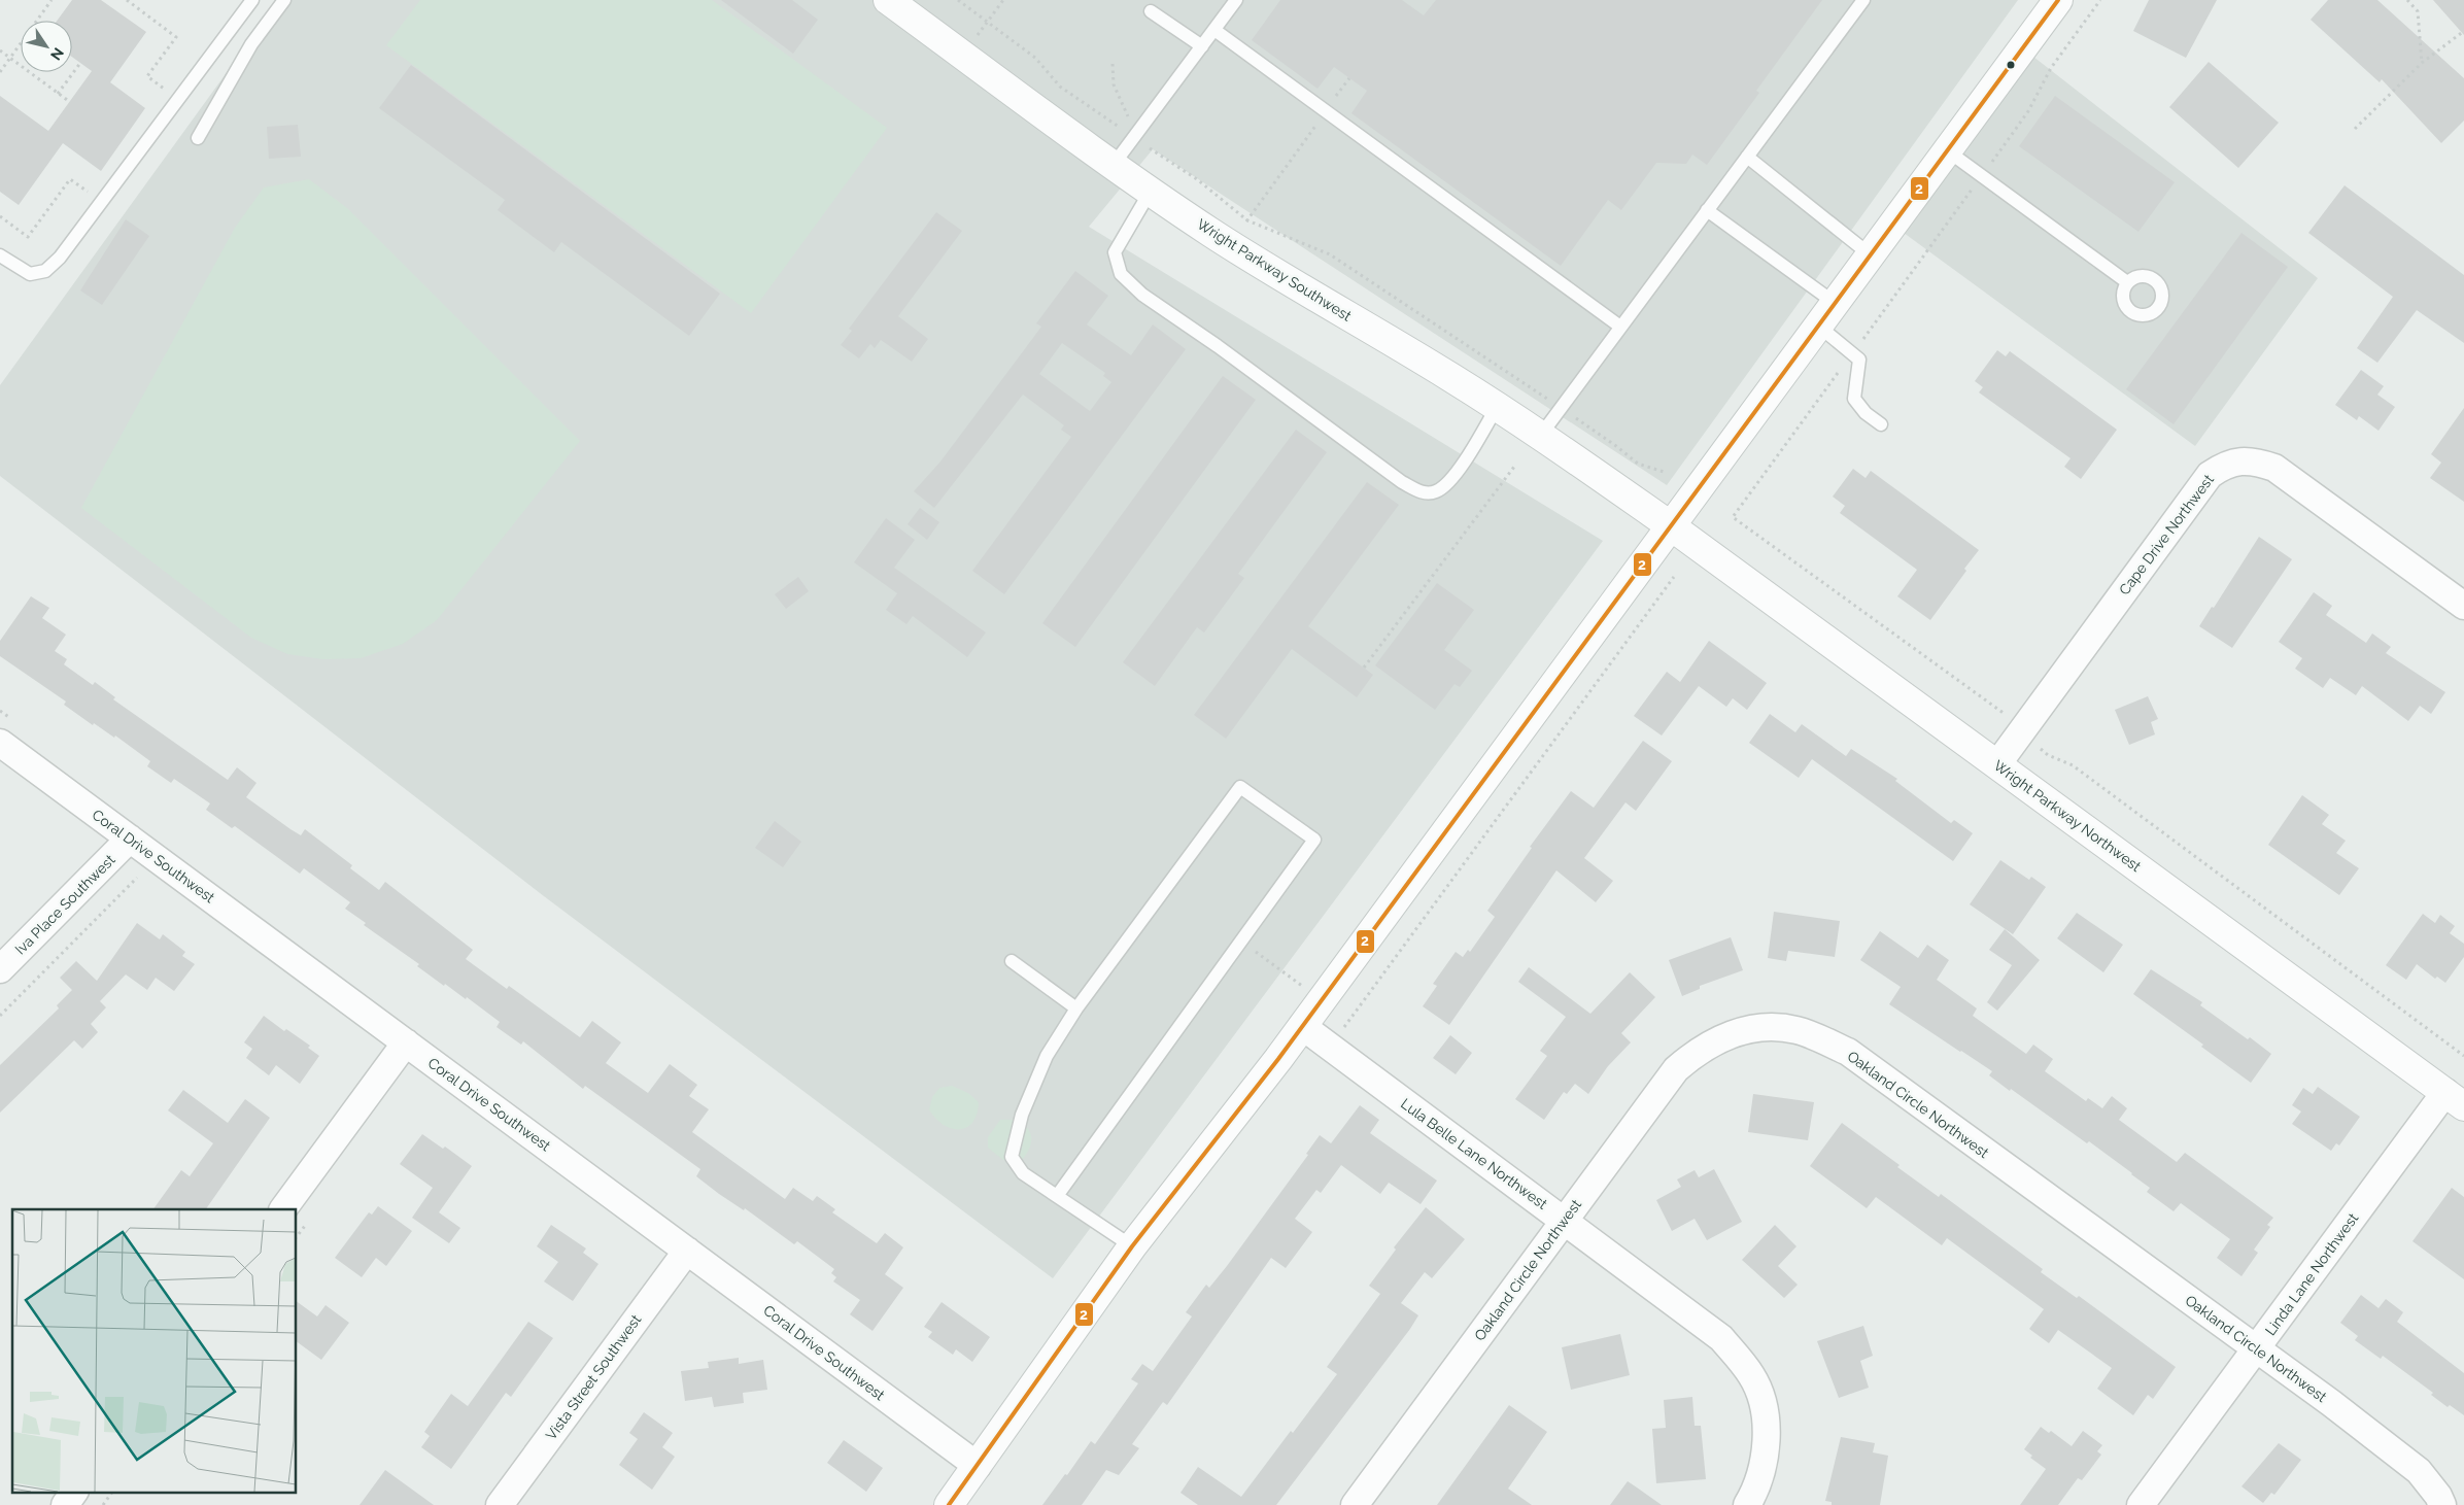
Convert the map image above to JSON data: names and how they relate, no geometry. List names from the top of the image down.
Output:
{
  "streets": {
    "street": [
      "Wright Parkway Southwest",
      "Cape Drive Northwest",
      "Wright Parkway Northwest",
      "Coral Drive Southwest",
      "Iva Place Southwest",
      "Oakland Circle Northwest",
      "Lula Belle Lane Northwest",
      "Linda Lane Northwest",
      "Vista Street Southwest"
    ]
  },
  "crossings": [
    ["Wright Parkway Southwest", "Wright Parkway Northwest"],
    ["Cape Drive Northwest", "Wright Parkway Northwest"],
    ["Wright Parkway Northwest", "Linda Lane Northwest"],
    ["Coral Drive Southwest", "Iva Place Southwest"],
    ["Coral Drive Southwest", "Vista Street Southwest"],
    ["Oakland Circle Northwest", "Lula Belle Lane Northwest"],
    ["Oakland Circle Northwest", "Linda Lane Northwest"]
  ],
  "lines": ["transit line 2"],
  "north": "bottom right"
}
